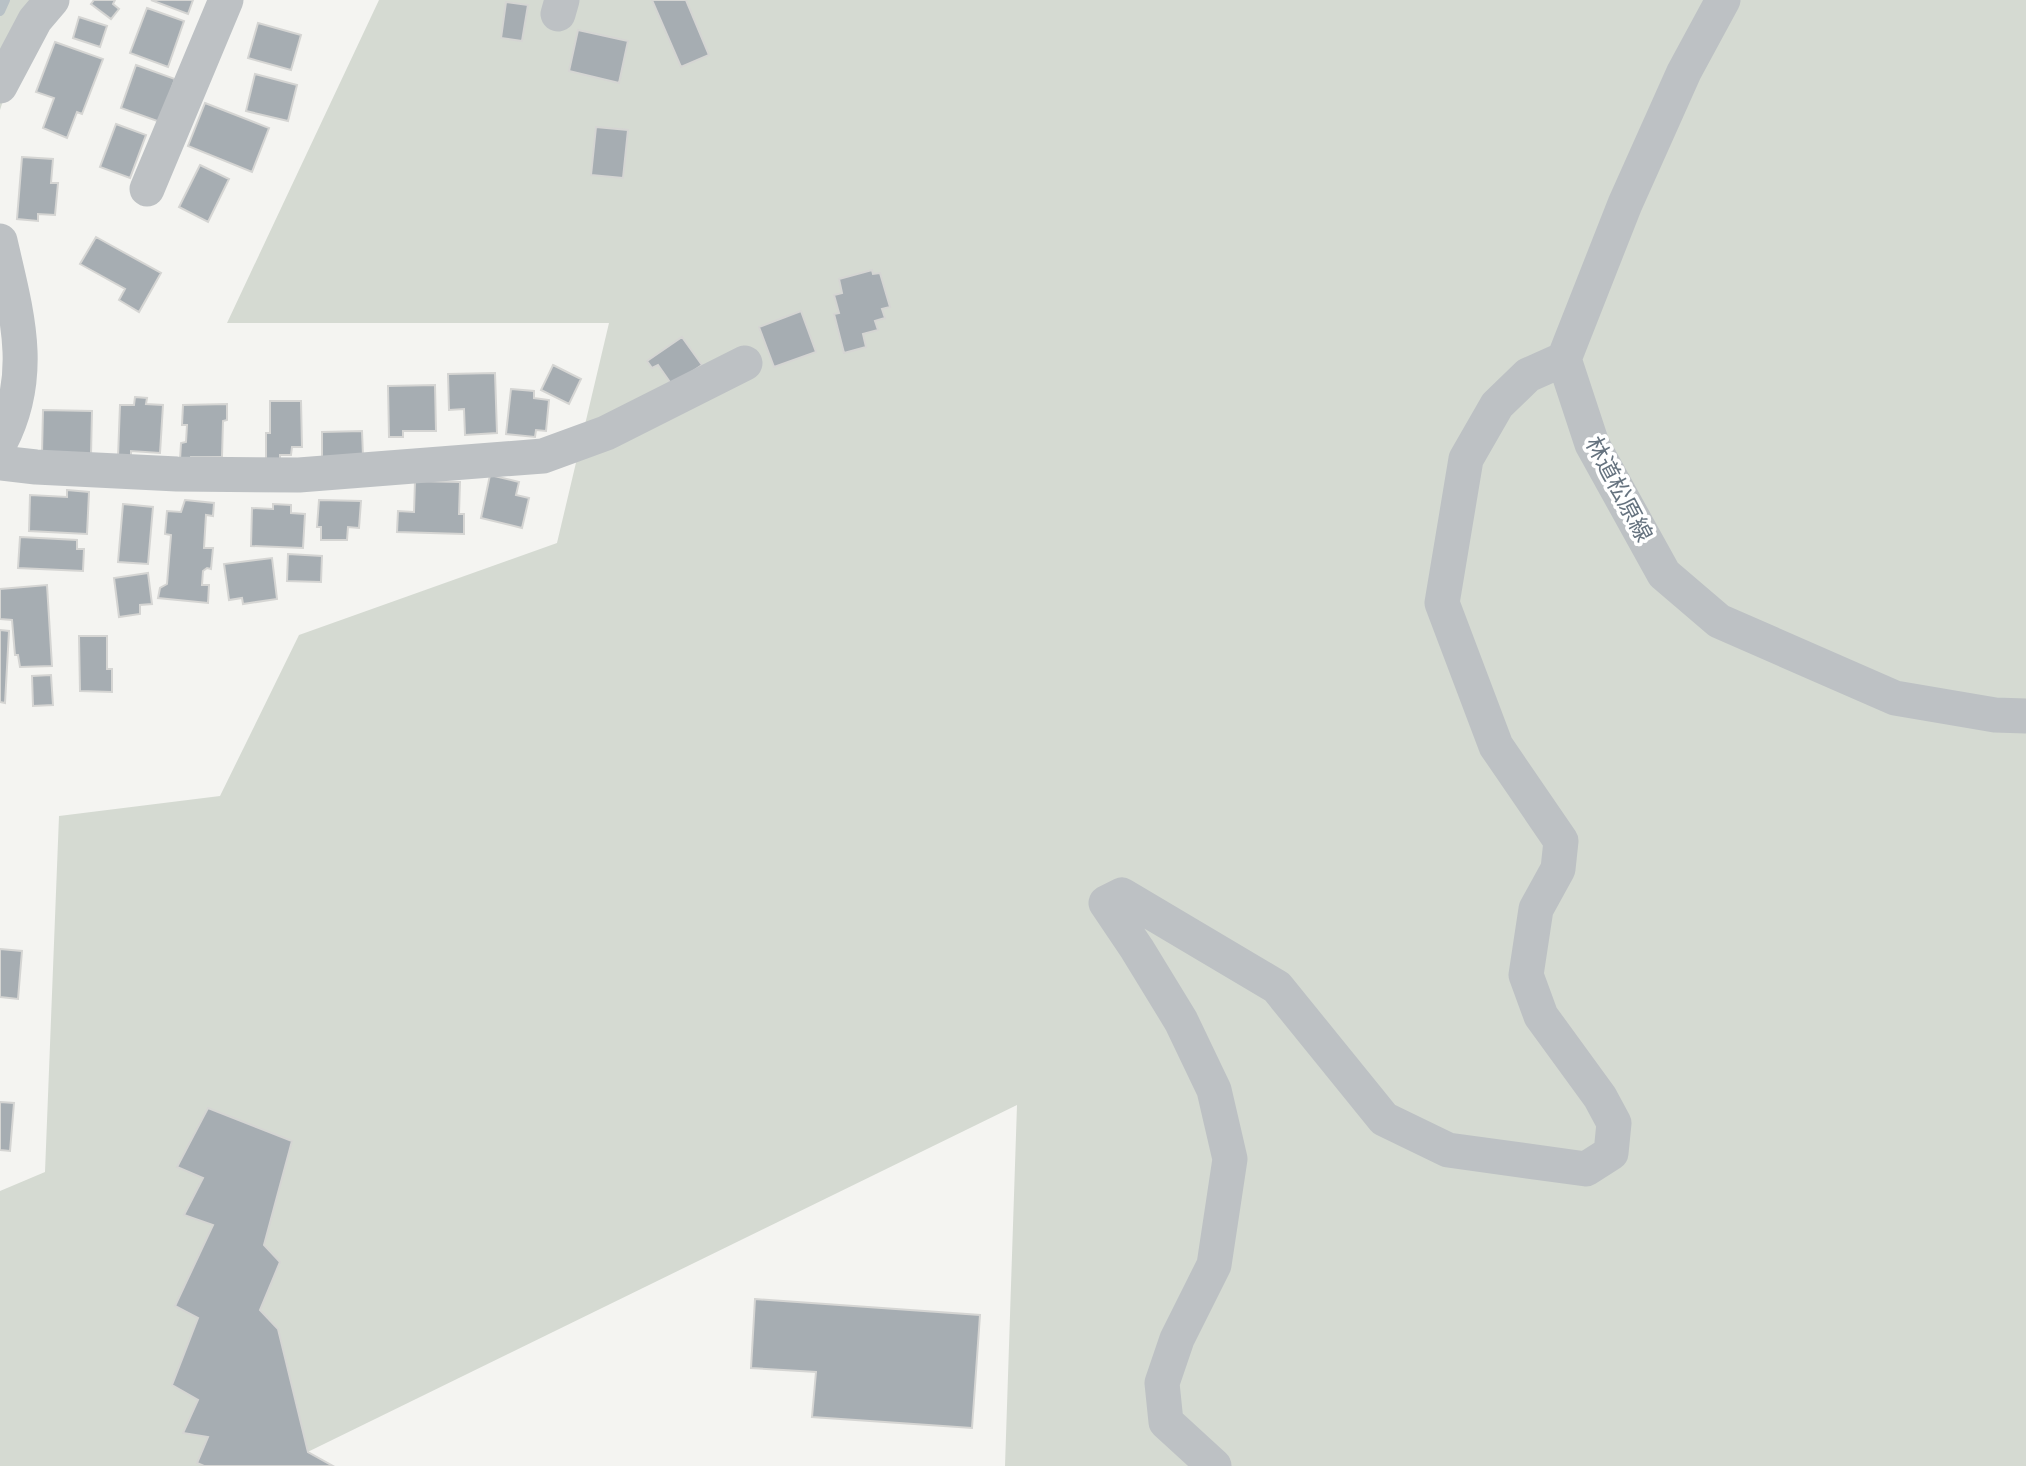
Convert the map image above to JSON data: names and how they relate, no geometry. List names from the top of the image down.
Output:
{
  "streets": {
    "street": ["林道松原線"]
  }
}
